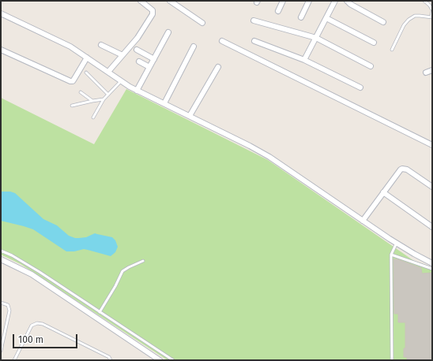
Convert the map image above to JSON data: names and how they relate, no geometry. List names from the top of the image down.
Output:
{
  "scale_bar": "100 m"
}
